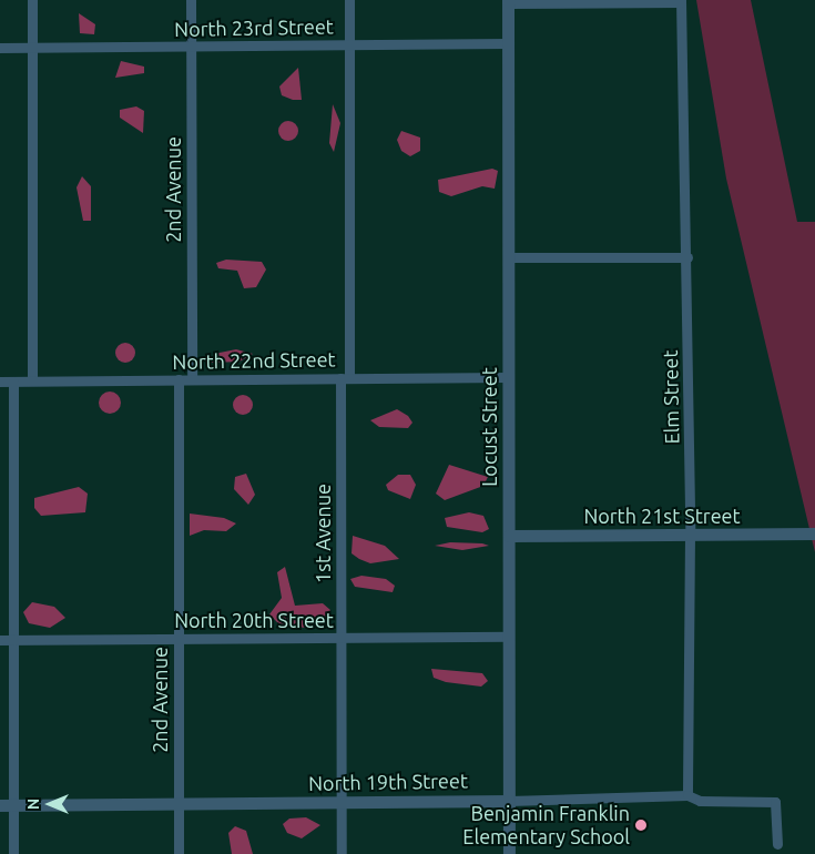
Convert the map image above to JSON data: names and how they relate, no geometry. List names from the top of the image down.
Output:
{
  "streets": {
    "street": [
      "North 23rd Street",
      "2nd Avenue",
      "North 22nd Street",
      "Elm Street",
      "Locust Street",
      "North 21st Street",
      "1st Avenue",
      "North 20th Street",
      "North 19th Street"
    ]
  },
  "crossings": [
    ["North 23rd Street", "2nd Avenue"],
    ["North 23rd Street", "Locust Street"],
    ["North 23rd Street", "1st Avenue"],
    ["2nd Avenue", "North 22nd Street"],
    ["2nd Avenue", "North 20th Street"],
    ["2nd Avenue", "North 19th Street"],
    ["North 22nd Street", "Locust Street"],
    ["North 22nd Street", "1st Avenue"],
    ["Elm Street", "North 21st Street"],
    ["Elm Street", "North 19th Street"],
    ["Locust Street", "North 21st Street"],
    ["Locust Street", "North 20th Street"],
    ["Locust Street", "North 19th Street"],
    ["1st Avenue", "North 20th Street"],
    ["1st Avenue", "North 19th Street"]
  ],
  "places": ["Benjamin Franklin Elementary School"],
  "north": "left"
}
